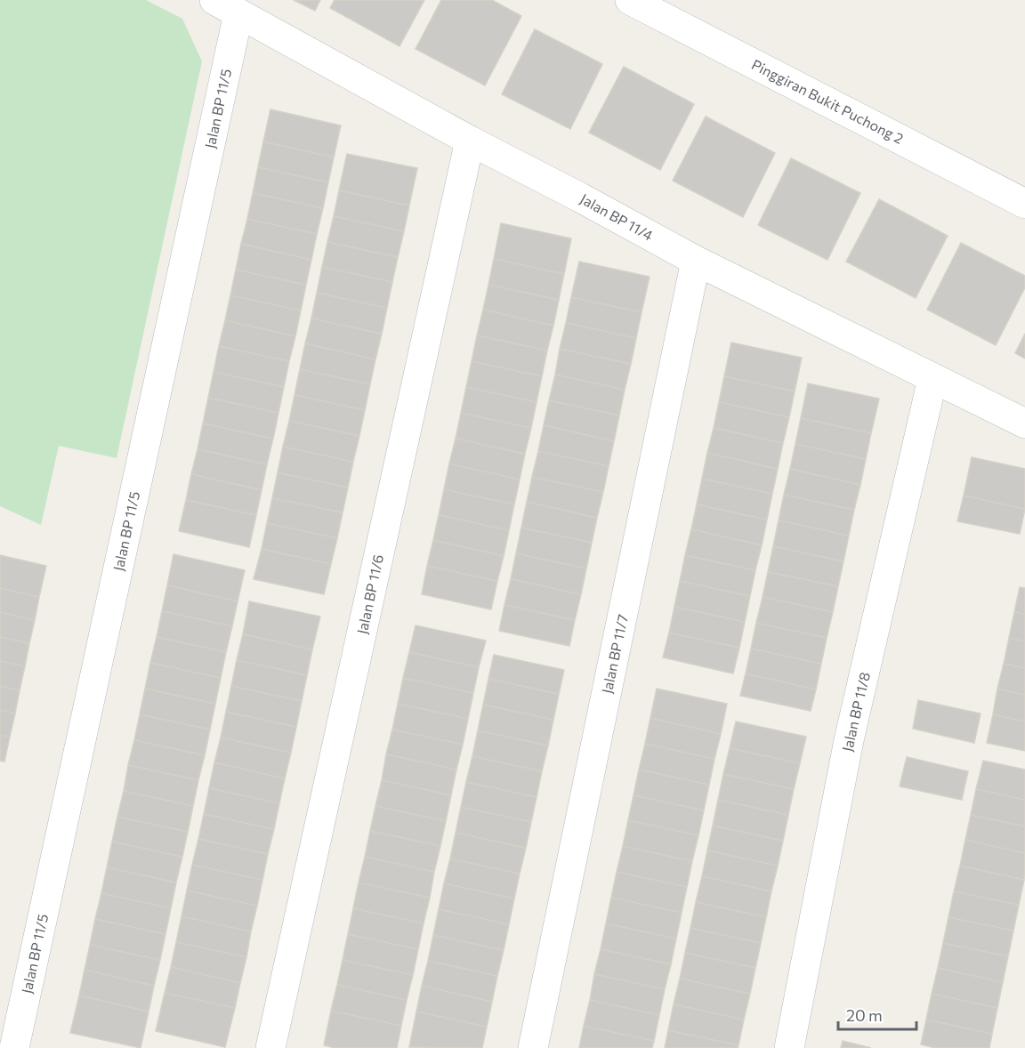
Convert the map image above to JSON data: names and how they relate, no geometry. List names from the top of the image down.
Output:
{
  "streets": {
    "street": [
      "Pinggiran Bukit Puchong 2",
      "Jalan BP 11/5",
      "Jalan BP 11/4",
      "Jalan BP 11/6",
      "Jalan BP 11/7",
      "Jalan BP 11/8"
    ]
  },
  "crossings": [
    ["Jalan BP 11/5", "Jalan BP 11/4"],
    ["Jalan BP 11/4", "Jalan BP 11/6"],
    ["Jalan BP 11/4", "Jalan BP 11/7"],
    ["Jalan BP 11/4", "Jalan BP 11/8"]
  ],
  "scale_bar": "20 m"
}
